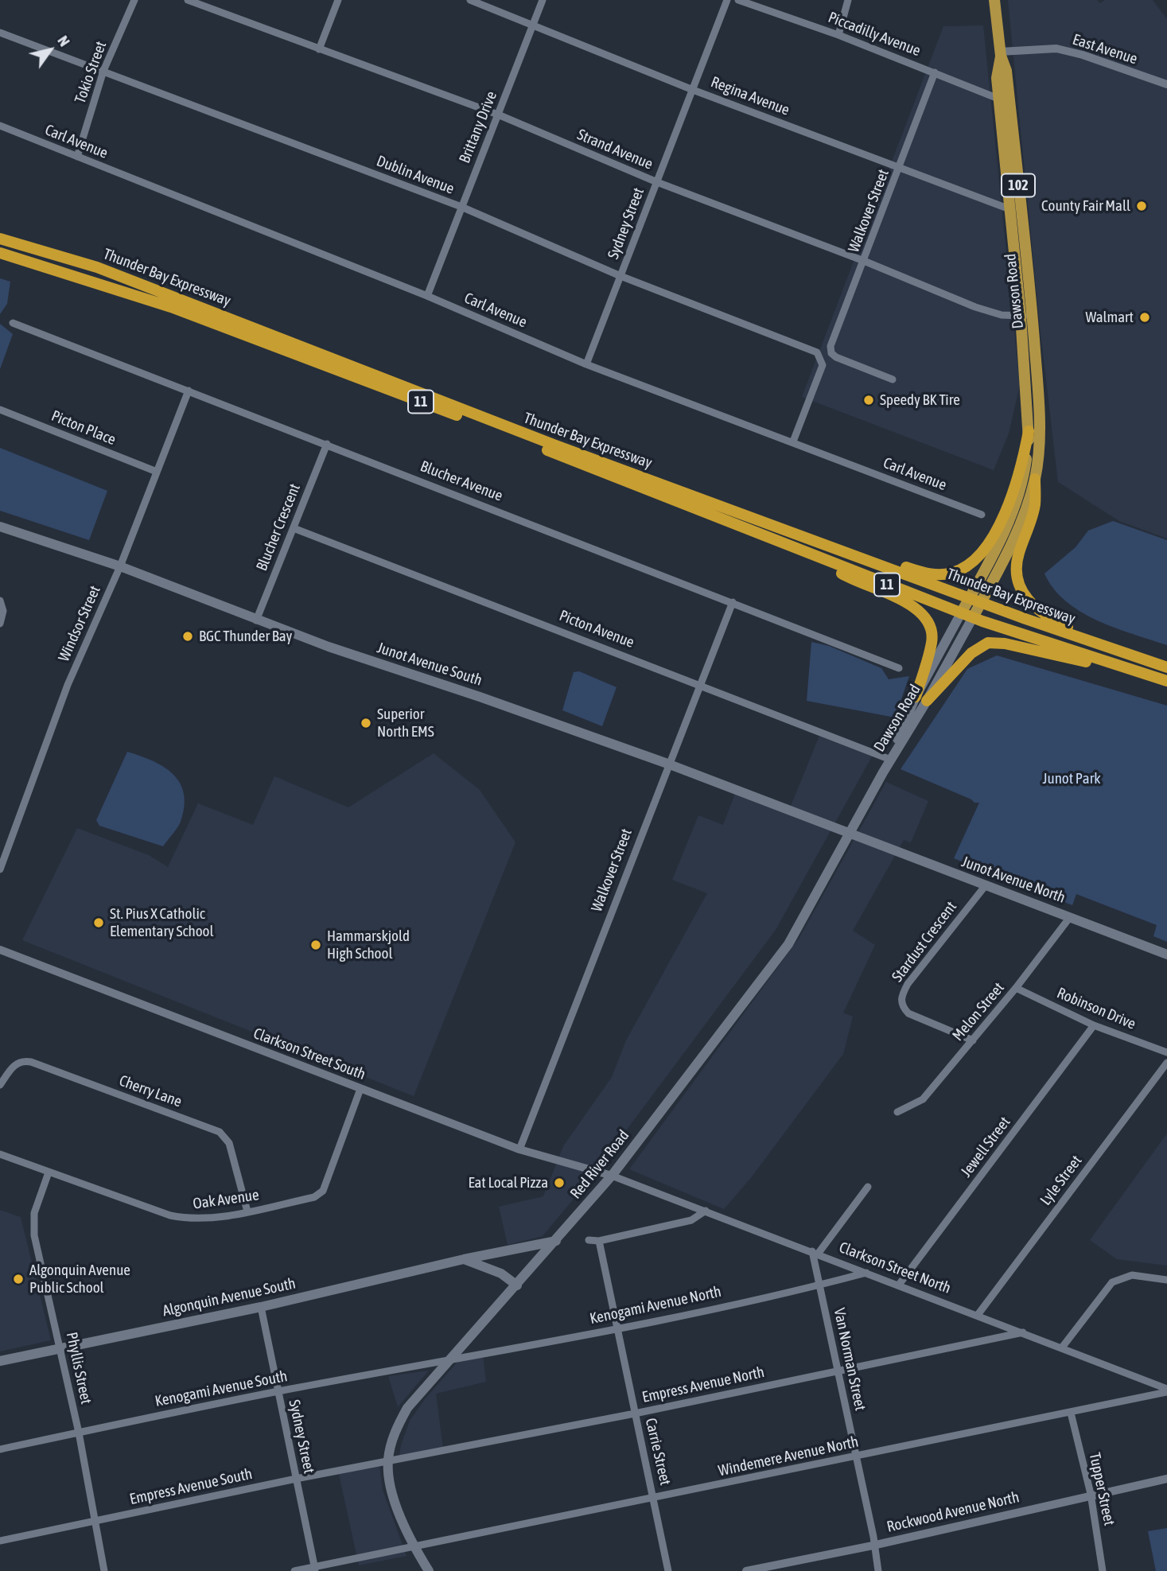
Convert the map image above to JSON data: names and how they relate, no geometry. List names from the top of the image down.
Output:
{
  "streets": {
    "highway": ["Thunder Bay Expressway", "11"],
    "main road": [
      "102",
      "Dawson Road",
      "Junot Avenue South",
      "Junot Avenue North",
      "Red River Road",
      "Algonquin Avenue South"
    ],
    "street": [
      "Piccadilly Avenue",
      "East Avenue",
      "Tokio Street",
      "Regina Avenue",
      "Brittany Drive",
      "Carl Avenue",
      "Strand Avenue",
      "Dublin Avenue",
      "Walkover Street",
      "Sydney Street",
      "Picton Place",
      "Blucher Avenue",
      "Blucher Crescent",
      "Windsor Street",
      "Picton Avenue",
      "Stardust Crescent",
      "Robinson Drive",
      "Melon Street",
      "Clarkson Street South",
      "Cherry Lane",
      "Jewell Street",
      "Lyle Street",
      "Oak Avenue",
      "Clarkson Street North",
      "Kenogami Avenue North",
      "Van Norman Street",
      "Phyllis Street",
      "Empress Avenue North",
      "Kenogami Avenue South",
      "Carrie Street",
      "Windemere Avenue North",
      "Empress Avenue South",
      "Tupper Street",
      "Rockwood Avenue North"
    ]
  },
  "crossings": [
    ["Piccadilly Avenue", "Walkover Street"],
    ["Piccadilly Avenue", "Dawson Road"],
    ["East Avenue", "Dawson Road"],
    ["Tokio Street", "Carl Avenue"],
    ["Tokio Street", "Dublin Avenue"],
    ["Regina Avenue", "Brittany Drive"],
    ["Regina Avenue", "Walkover Street"],
    ["Regina Avenue", "Sydney Street"],
    ["Regina Avenue", "Dawson Road"],
    ["Brittany Drive", "Carl Avenue"],
    ["Brittany Drive", "Strand Avenue"],
    ["Brittany Drive", "Dublin Avenue"],
    ["Carl Avenue", "Dublin Avenue"],
    ["Carl Avenue", "Sydney Street"],
    ["Strand Avenue", "Walkover Street"],
    ["Strand Avenue", "Sydney Street"],
    ["Strand Avenue", "Dawson Road"],
    ["Dublin Avenue", "Sydney Street"],
    ["Walkover Street", "Blucher Avenue"],
    ["Walkover Street", "Picton Avenue"],
    ["Walkover Street", "Junot Avenue South"],
    ["Walkover Street", "Clarkson Street South"],
    ["Sydney Street", "Algonquin Avenue South"],
    ["Sydney Street", "Kenogami Avenue South"],
    ["Sydney Street", "Windemere Avenue North"],
    ["Sydney Street", "Empress Avenue South"],
    ["Thunder Bay Expressway", "Dawson Road"],
    ["Dawson Road", "Picton Avenue"],
    ["Dawson Road", "Red River Road"],
    ["Picton Place", "Windsor Street"],
    ["Blucher Avenue", "Blucher Crescent"],
    ["Blucher Avenue", "Windsor Street"],
    ["Blucher Crescent", "Picton Avenue"],
    ["Blucher Crescent", "Junot Avenue South"],
    ["Windsor Street", "Junot Avenue South"],
    ["Junot Avenue South", "Junot Avenue North"],
    ["Junot Avenue South", "Red River Road"],
    ["Junot Avenue North", "Stardust Crescent"],
    ["Junot Avenue North", "Melon Street"],
    ["Junot Avenue North", "Red River Road"],
    ["Stardust Crescent", "Melon Street"],
    ["Robinson Drive", "Melon Street"],
    ["Robinson Drive", "Jewell Street"],
    ["Clarkson Street South", "Red River Road"],
    ["Clarkson Street South", "Oak Avenue"],
    ["Clarkson Street South", "Clarkson Street North"],
    ["Cherry Lane", "Oak Avenue"],
    ["Jewell Street", "Clarkson Street North"],
    ["Red River Road", "Clarkson Street North"],
    ["Red River Road", "Algonquin Avenue South"],
    ["Red River Road", "Kenogami Avenue North"],
    ["Red River Road", "Empress Avenue North"],
    ["Red River Road", "Kenogami Avenue South"],
    ["Red River Road", "Windemere Avenue North"],
    ["Red River Road", "Empress Avenue South"],
    ["Lyle Street", "Clarkson Street North"],
    ["Oak Avenue", "Phyllis Street"],
    ["Clarkson Street North", "Kenogami Avenue North"],
    ["Clarkson Street North", "Van Norman Street"],
    ["Clarkson Street North", "Empress Avenue North"],
    ["Clarkson Street North", "Windemere Avenue North"],
    ["Algonquin Avenue South", "Phyllis Street"],
    ["Kenogami Avenue North", "Van Norman Street"],
    ["Kenogami Avenue North", "Kenogami Avenue South"],
    ["Kenogami Avenue North", "Carrie Street"],
    ["Van Norman Street", "Empress Avenue North"],
    ["Van Norman Street", "Windemere Avenue North"],
    ["Van Norman Street", "Rockwood Avenue North"],
    ["Phyllis Street", "Kenogami Avenue South"],
    ["Phyllis Street", "Empress Avenue South"],
    ["Empress Avenue North", "Carrie Street"],
    ["Empress Avenue North", "Empress Avenue South"],
    ["Carrie Street", "Windemere Avenue North"],
    ["Windemere Avenue North", "Tupper Street"],
    ["Tupper Street", "Rockwood Avenue North"]
  ],
  "parks": ["Junot Park"],
  "places": [
    "County Fair Mall",
    "Walmart",
    "Speedy BK Tire",
    "BGC Thunder Bay",
    "Superior North EMS",
    "St. Pius X Catholic Elementary School",
    "Hammarskjold High School",
    "Eat Local Pizza",
    "Algonquin Avenue Public School"
  ],
  "north": "top right"
}
